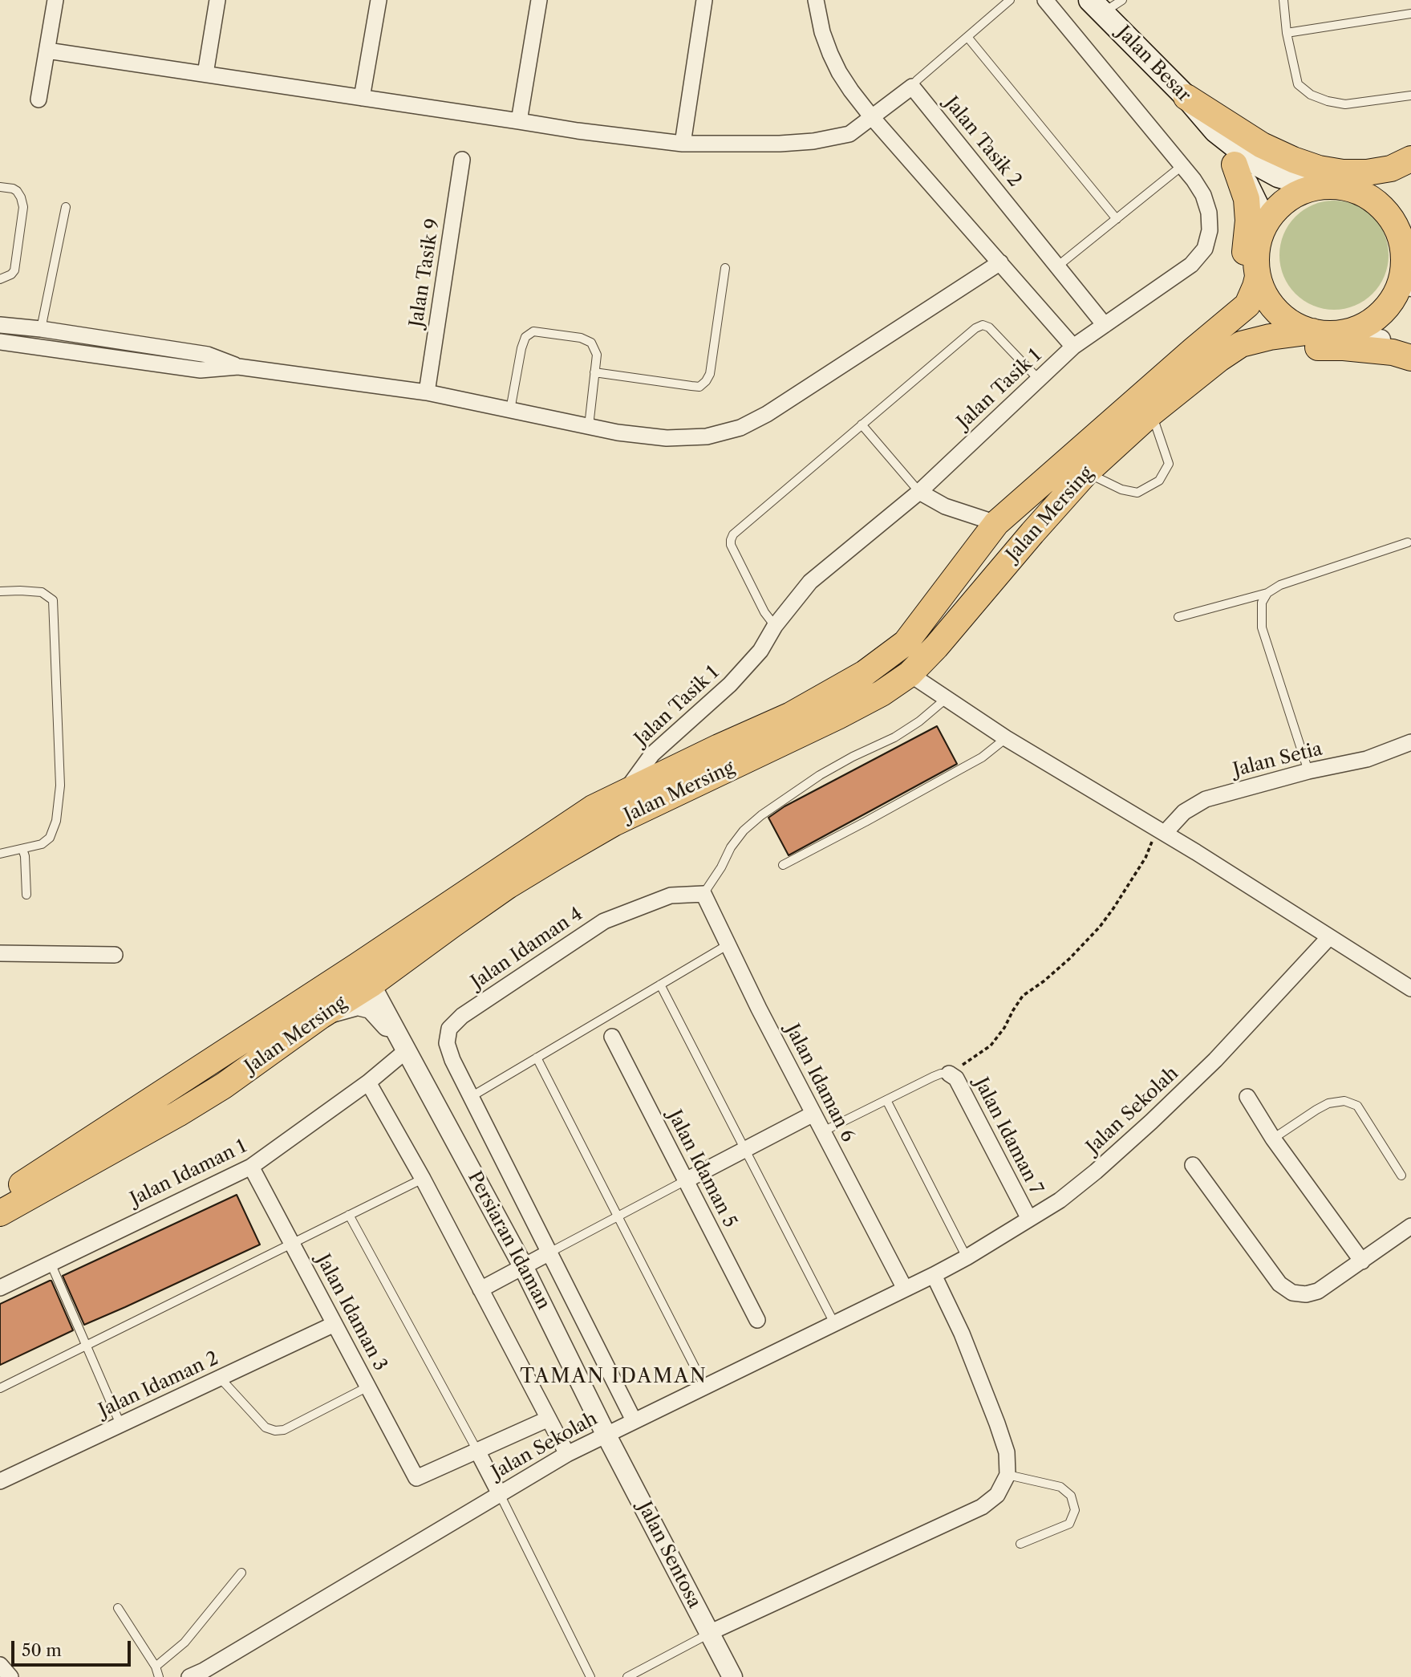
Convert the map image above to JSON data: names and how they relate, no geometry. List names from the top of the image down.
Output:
{
  "streets": {
    "highway": ["Jalan Mersing"],
    "main road": ["Jalan Besar"],
    "street": [
      "Jalan Tasik 2",
      "Jalan Tasik 9",
      "Jalan Tasik 1",
      "Jalan Setia",
      "Jalan Idaman 4",
      "Jalan Idaman 6",
      "Jalan Sekolah",
      "Jalan Idaman 7",
      "Jalan Idaman 5",
      "Jalan Idaman 1",
      "Persiaran Idaman",
      "Jalan Idaman 3",
      "Jalan Idaman 2",
      "Jalan Sentosa"
    ]
  },
  "crossings": [
    ["Jalan Besar", "Jalan Mersing"],
    ["Jalan Tasik 2", "Jalan Tasik 1"],
    ["Jalan Mersing", "Persiaran Idaman"],
    ["Jalan Idaman 4", "Jalan Idaman 6"],
    ["Jalan Idaman 4", "Jalan Sekolah"],
    ["Jalan Idaman 6", "Jalan Sekolah"],
    ["Jalan Sekolah", "Jalan Idaman 7"],
    ["Jalan Sekolah", "Persiaran Idaman"],
    ["Jalan Sekolah", "Jalan Sentosa"],
    ["Jalan Idaman 1", "Persiaran Idaman"],
    ["Jalan Idaman 1", "Jalan Idaman 3"],
    ["Persiaran Idaman", "Jalan Sentosa"],
    ["Jalan Idaman 3", "Jalan Idaman 2"]
  ],
  "districts": ["TAMAN IDAMAN"],
  "scale_bar": "50 m"
}
